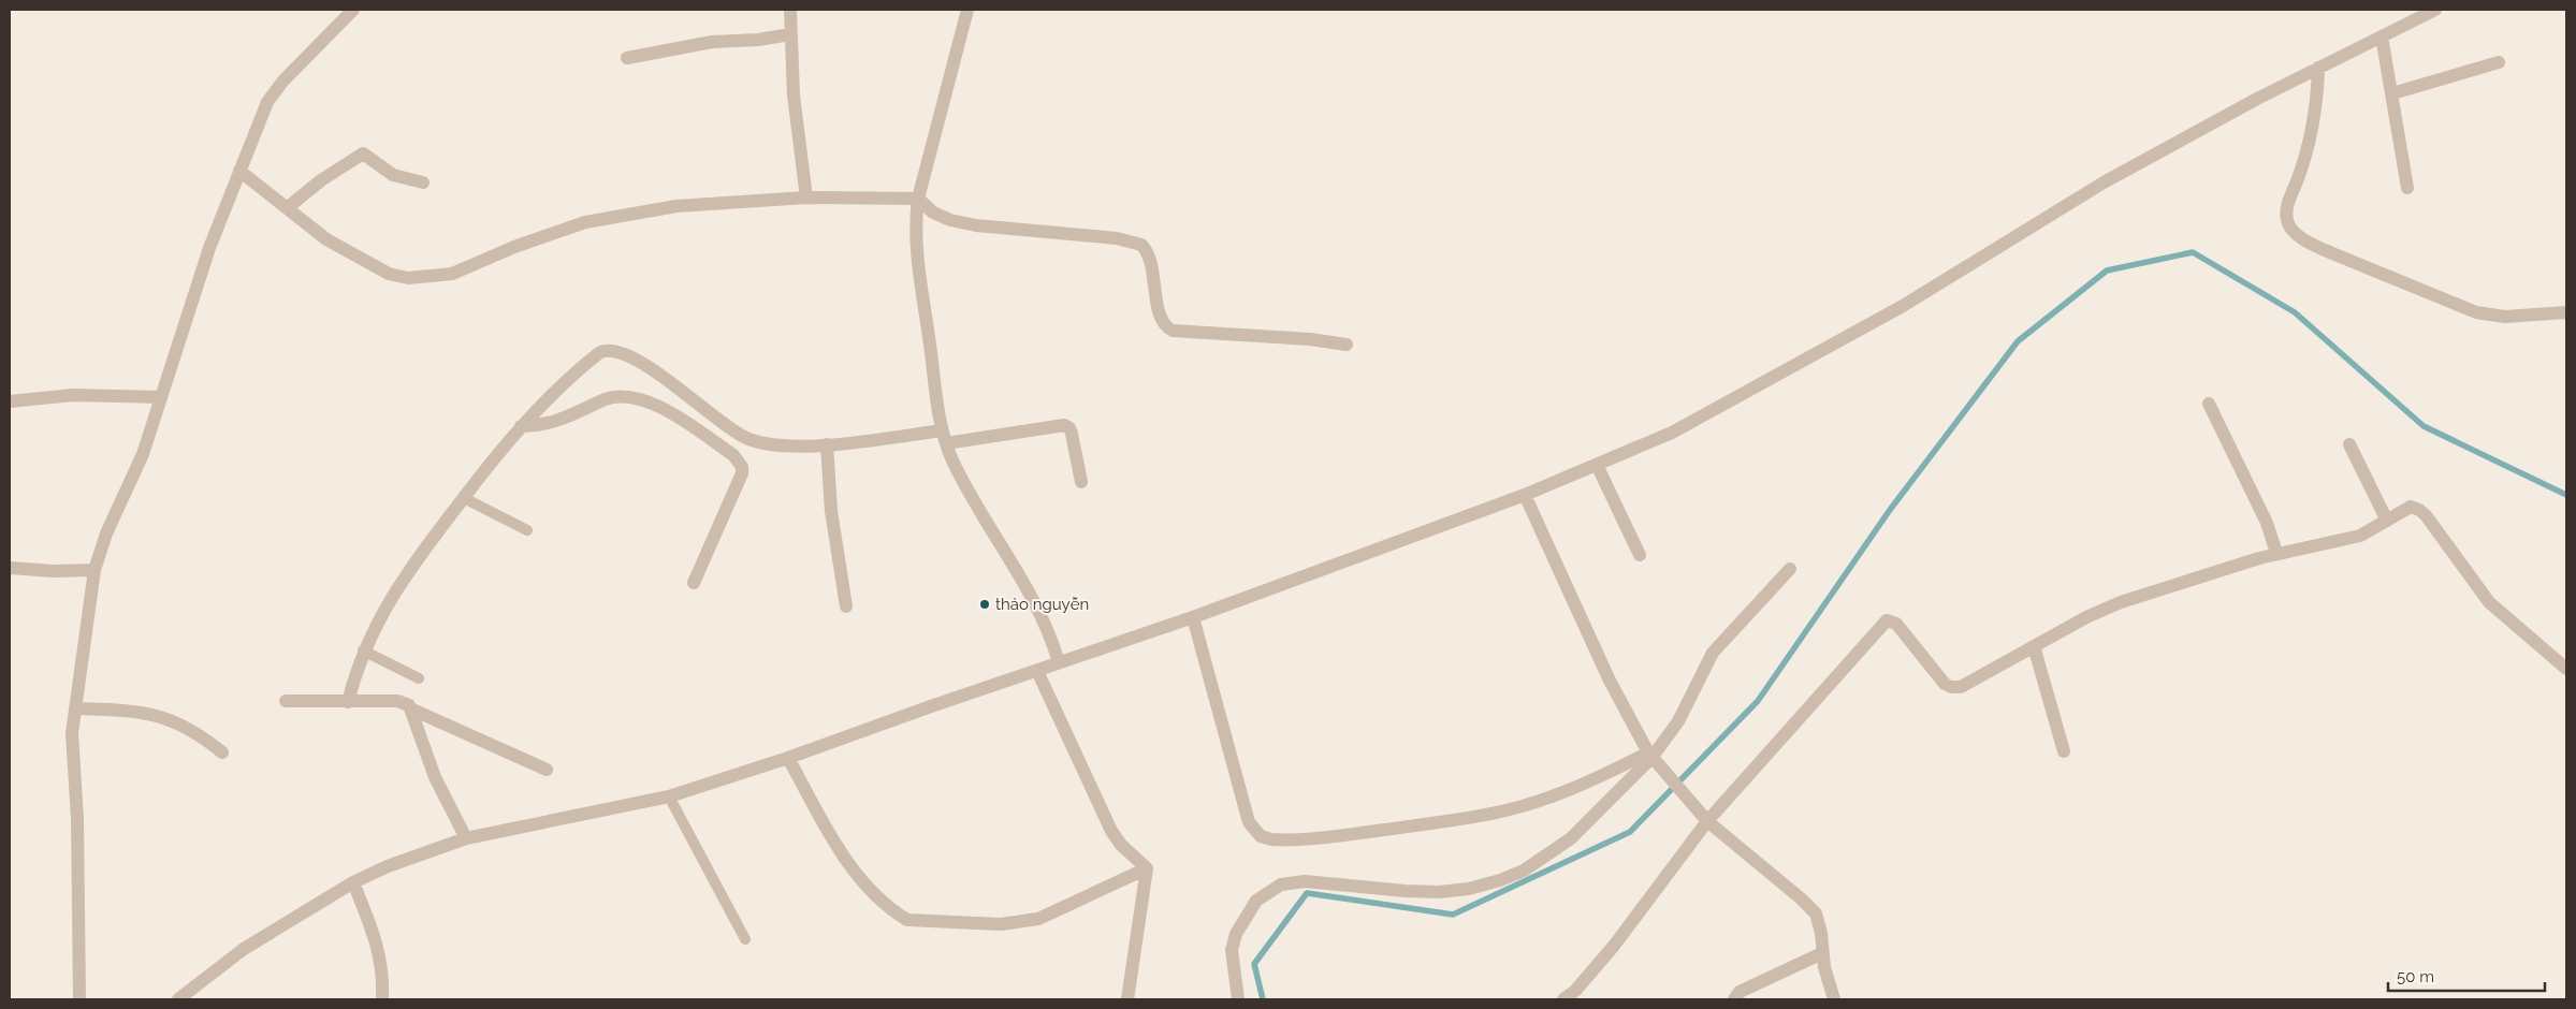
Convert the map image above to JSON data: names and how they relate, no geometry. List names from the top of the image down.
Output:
{
  "places": ["thảo nguyễn"],
  "scale_bar": "50 m"
}
